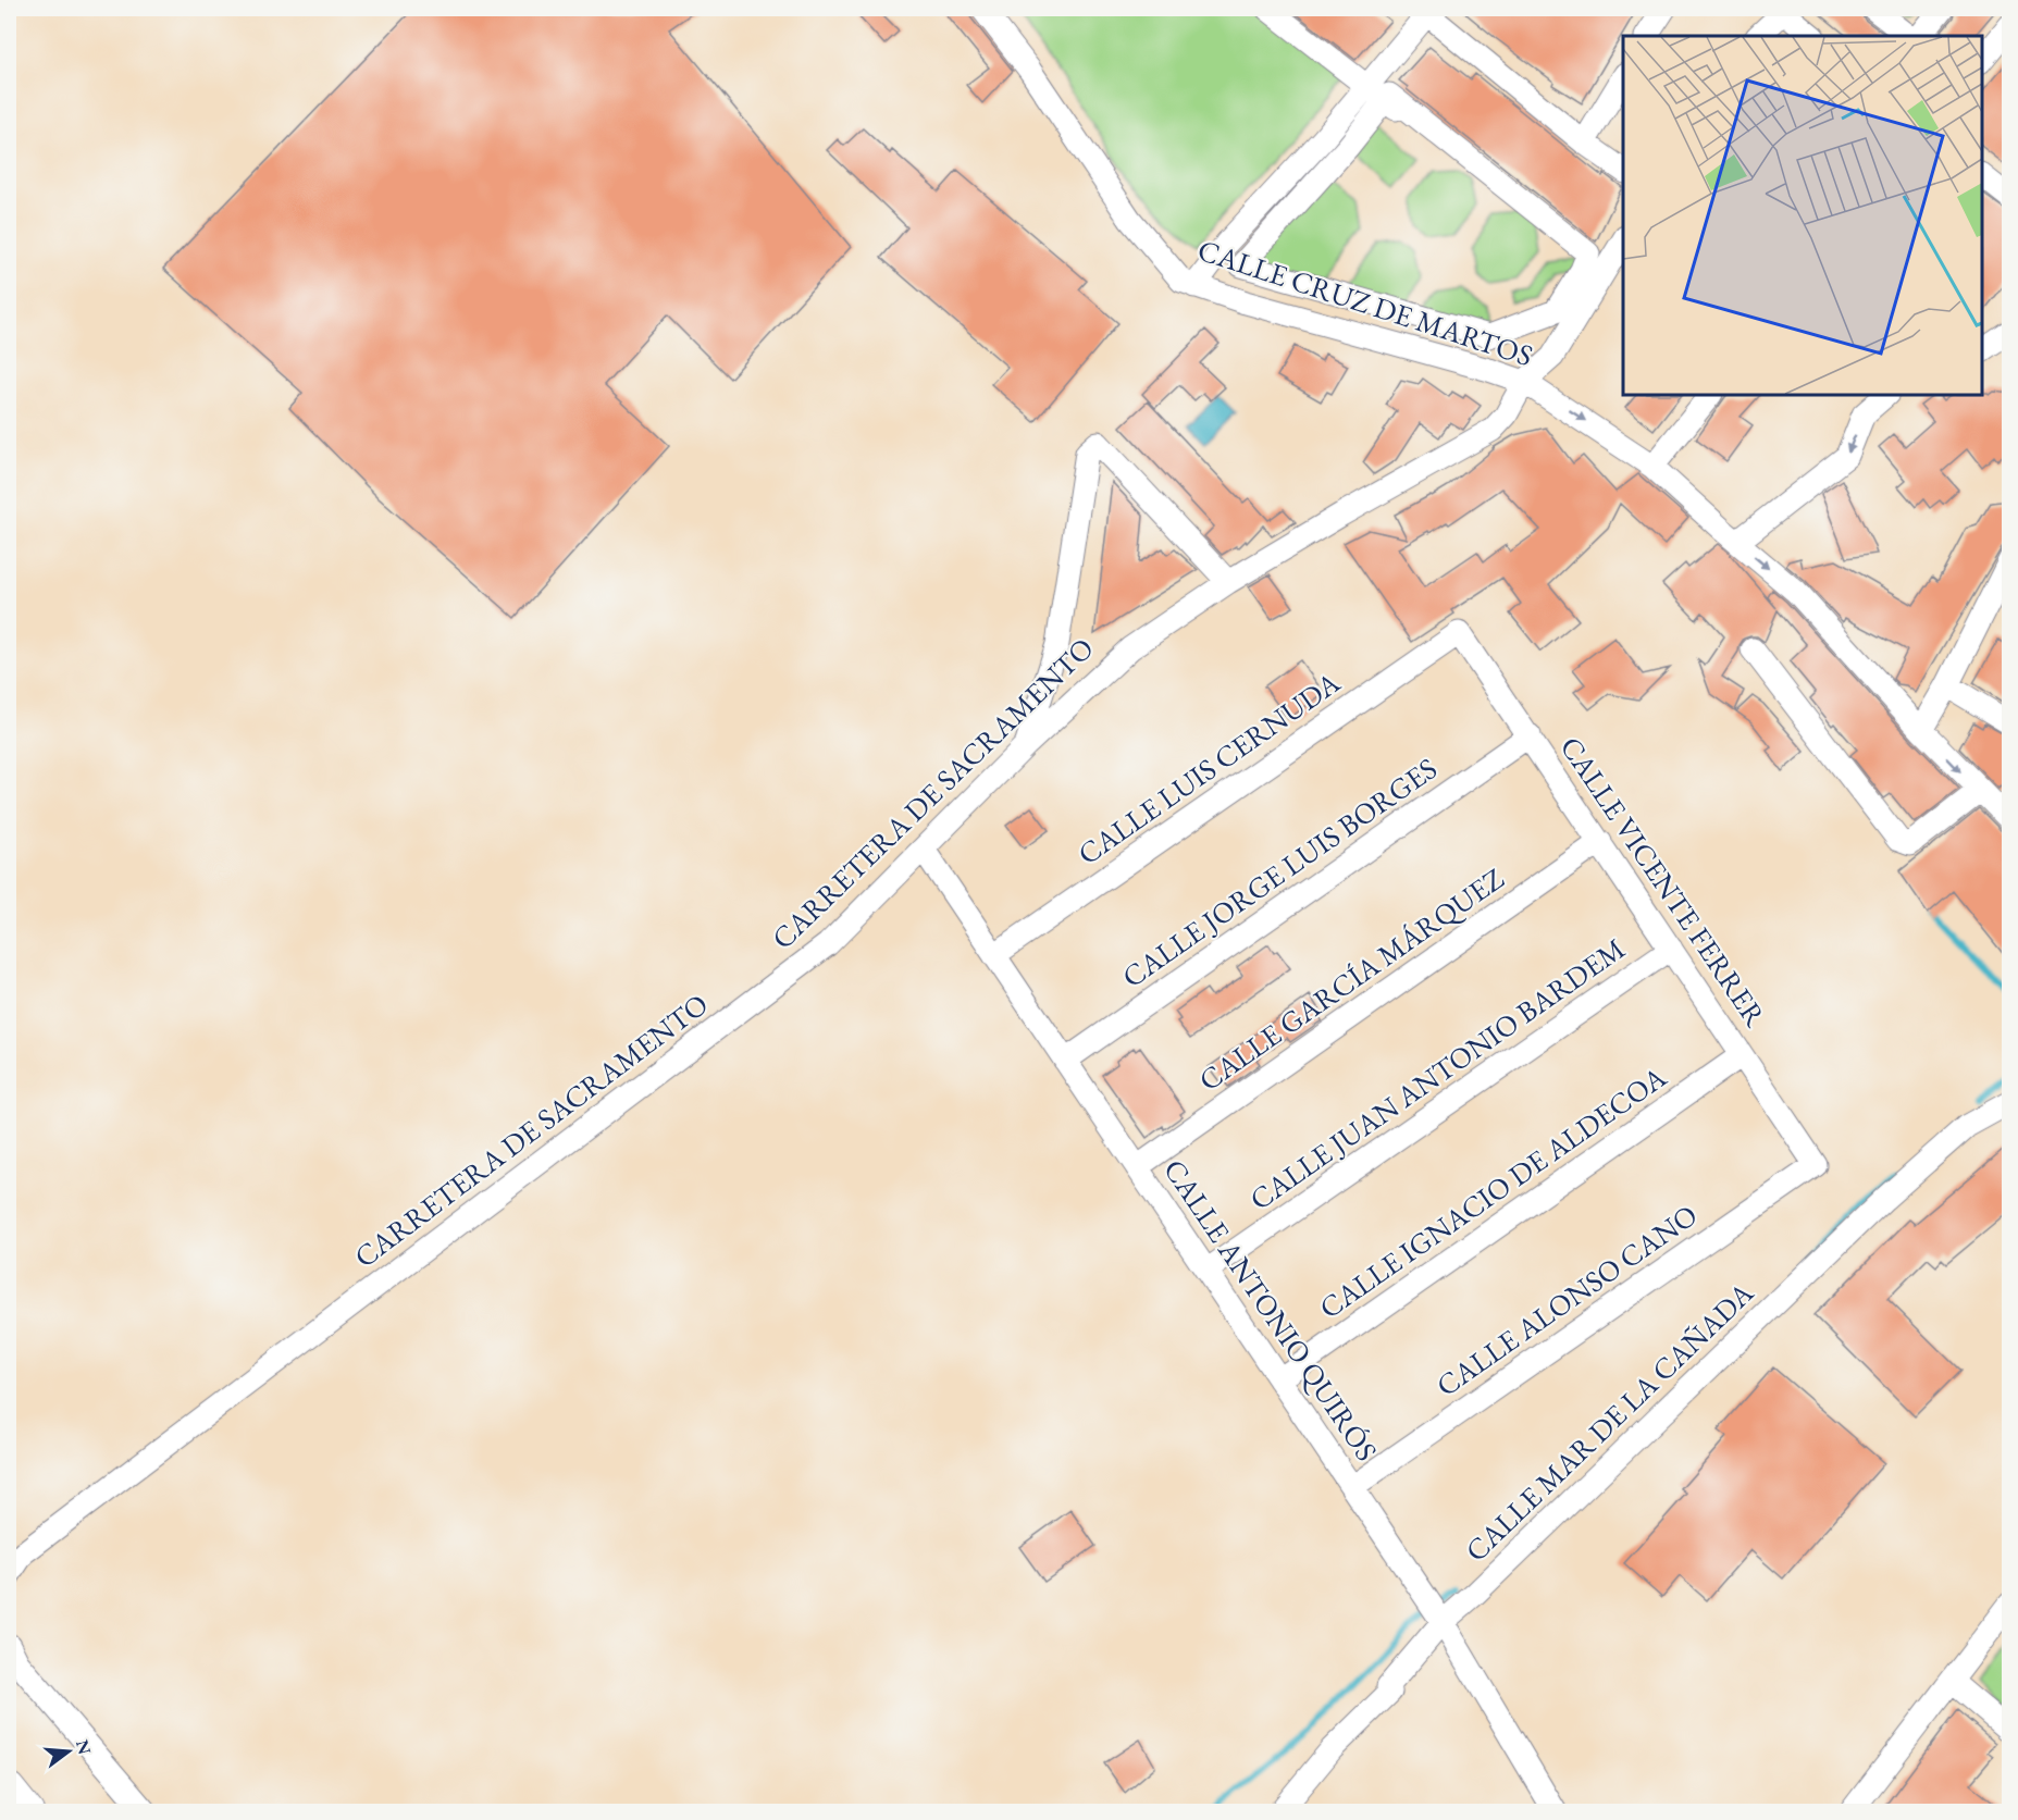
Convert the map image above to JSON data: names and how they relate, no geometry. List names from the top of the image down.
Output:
{
  "streets": {
    "street": [
      "CALLE CRUZ DE MARTOS",
      "CALLE LUIS CERNUDA",
      "CARRETERA DE SACRAMENTO",
      "CALLE JORGE LUIS BORGES",
      "CALLE VICENTE FERRER",
      "CALLE GARCÍA MÁRQUEZ",
      "CALLE JUAN ANTONIO BARDEM",
      "CALLE IGNACIO DE ALDECOA",
      "CALLE ALONSO CANO",
      "CALLE ANTONIO QUIRÓS",
      "CALLE MAR DE LA CAÑADA"
    ]
  },
  "crossings": [
    ["CALLE CRUZ DE MARTOS", "CARRETERA DE SACRAMENTO"],
    ["CALLE LUIS CERNUDA", "CALLE VICENTE FERRER"],
    ["CALLE LUIS CERNUDA", "CALLE ANTONIO QUIRÓS"],
    ["CARRETERA DE SACRAMENTO", "CALLE ANTONIO QUIRÓS"],
    ["CALLE JORGE LUIS BORGES", "CALLE VICENTE FERRER"],
    ["CALLE JORGE LUIS BORGES", "CALLE ANTONIO QUIRÓS"],
    ["CALLE VICENTE FERRER", "CALLE GARCÍA MÁRQUEZ"],
    ["CALLE VICENTE FERRER", "CALLE JUAN ANTONIO BARDEM"],
    ["CALLE VICENTE FERRER", "CALLE IGNACIO DE ALDECOA"],
    ["CALLE VICENTE FERRER", "CALLE ALONSO CANO"],
    ["CALLE GARCÍA MÁRQUEZ", "CALLE ANTONIO QUIRÓS"],
    ["CALLE JUAN ANTONIO BARDEM", "CALLE ANTONIO QUIRÓS"],
    ["CALLE IGNACIO DE ALDECOA", "CALLE ANTONIO QUIRÓS"],
    ["CALLE ALONSO CANO", "CALLE ANTONIO QUIRÓS"],
    ["CALLE ANTONIO QUIRÓS", "CALLE MAR DE LA CAÑADA"]
  ],
  "one_way": ["CALLE CRUZ DE MARTOS"],
  "north": "right"
}
